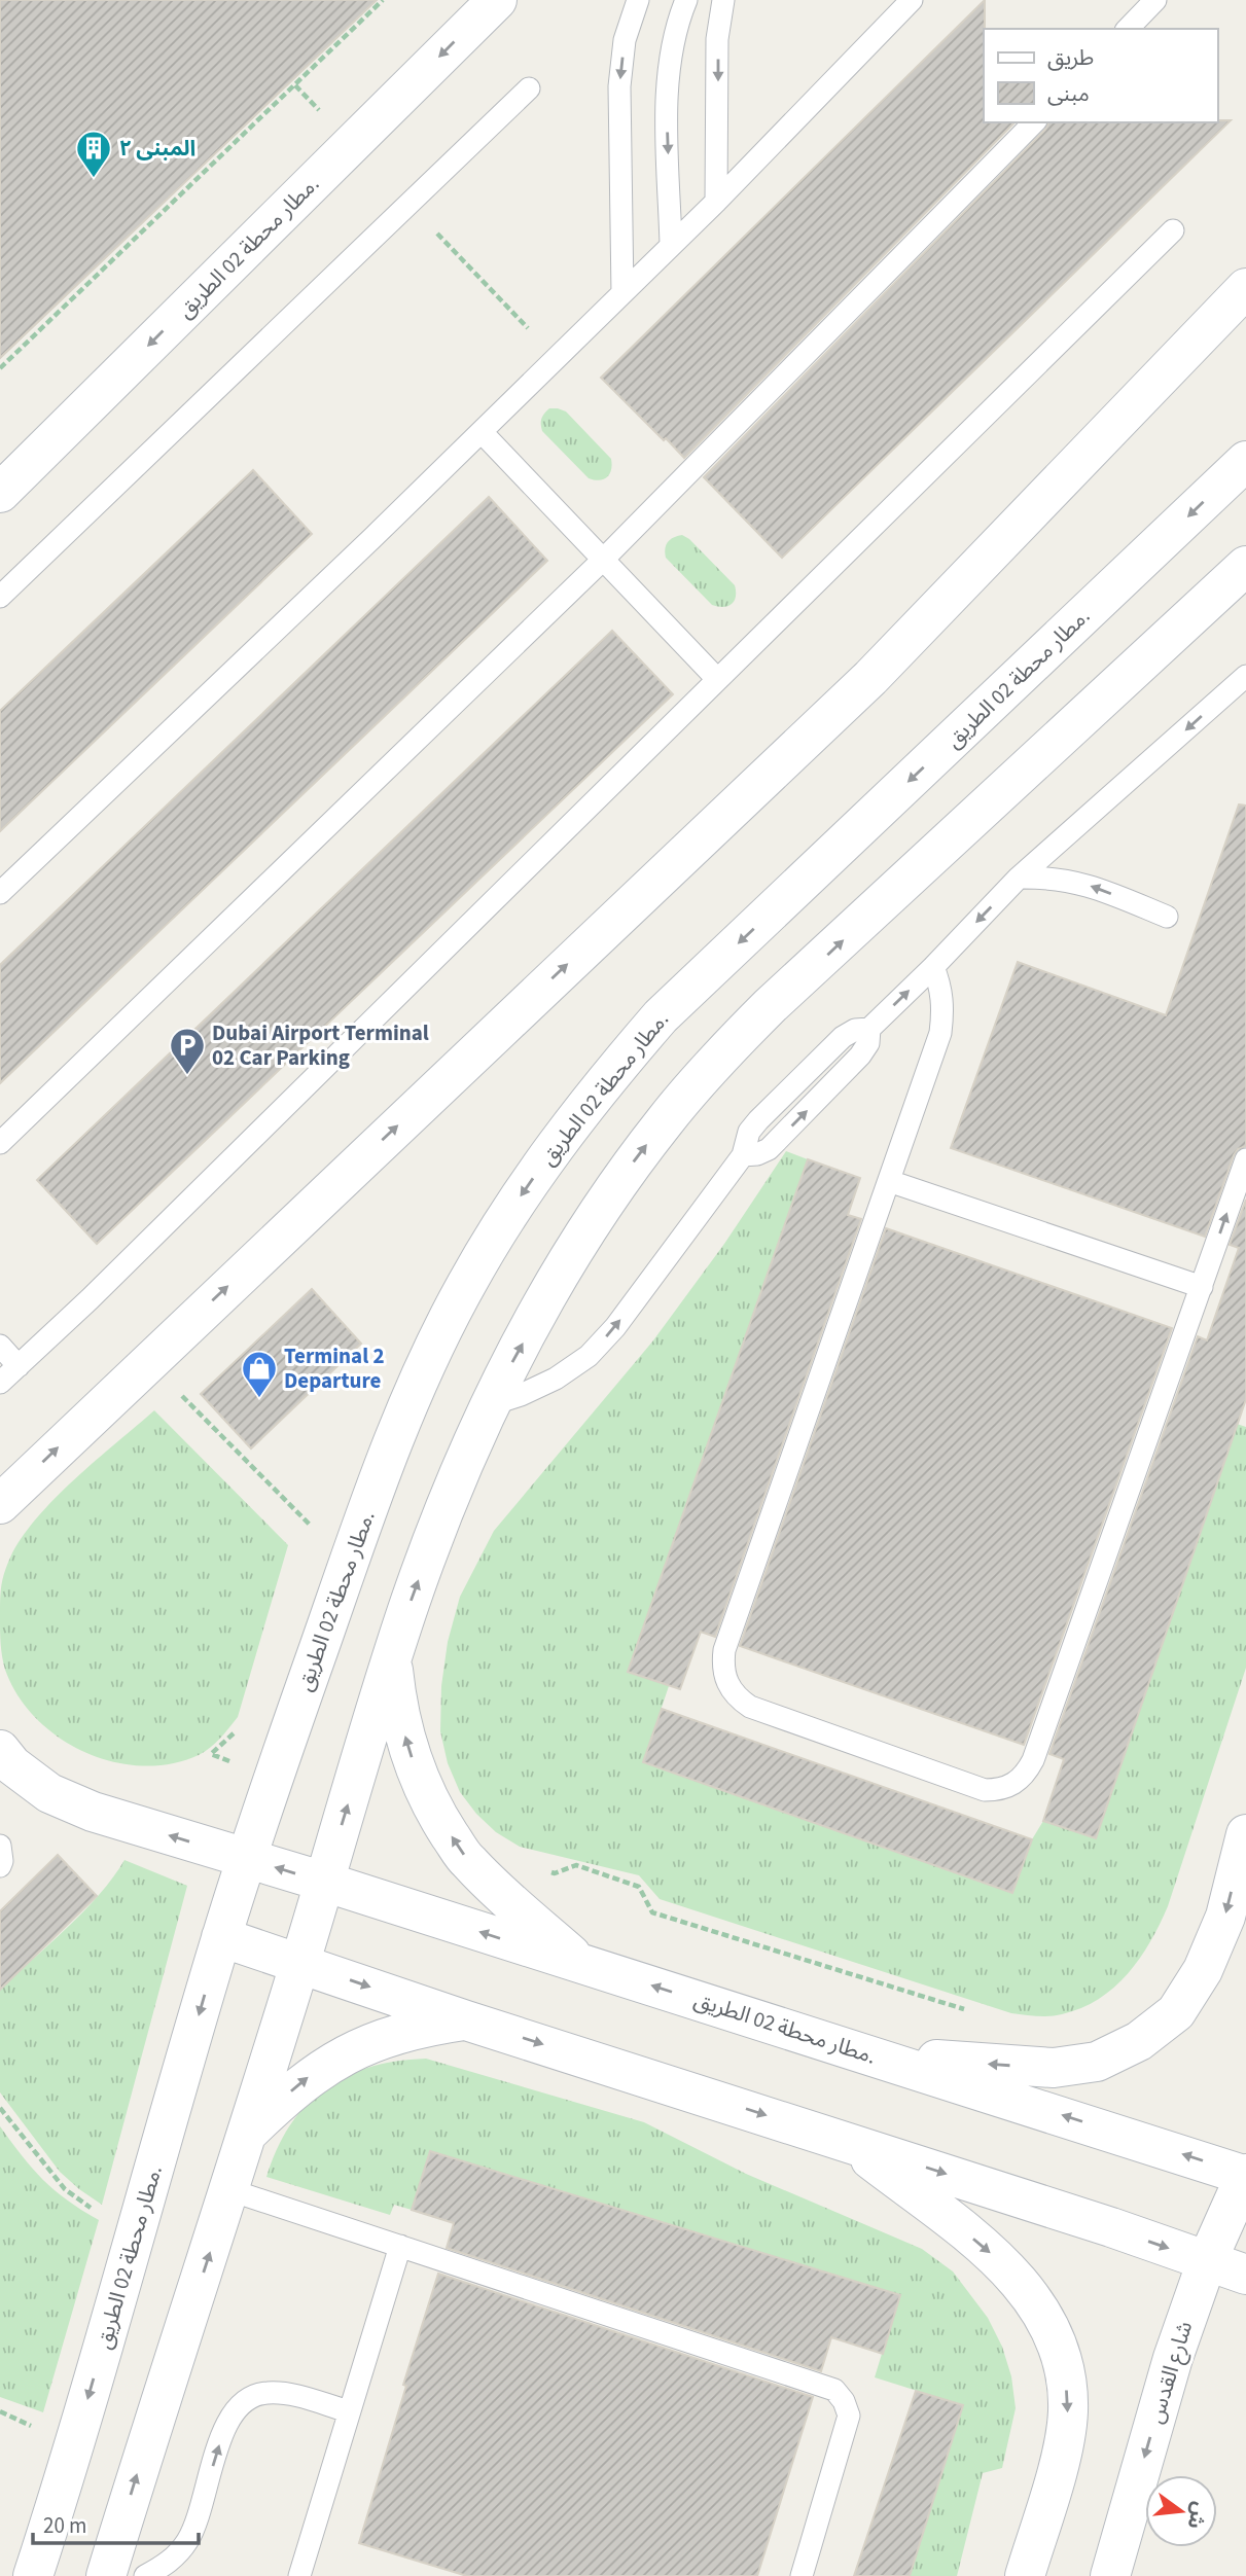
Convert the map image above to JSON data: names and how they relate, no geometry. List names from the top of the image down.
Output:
{
  "streets": {
    "street": ["مطار محطة 02 الطريق.", "شارع القدس"]
  },
  "crossings": [
    ["مطار محطة 02 الطريق.", "شارع القدس"]
  ],
  "one_way": ["شارع القدس"],
  "places": {
    "building": ["المبنى ٢"],
    "parking": ["Dubai Airport Terminal 02 Car Parking"],
    "shop": ["Terminal 2 Departure"]
  },
  "legend": ["طريق", "مبنى"],
  "scale_bar": "20 m",
  "north": "right"
}
